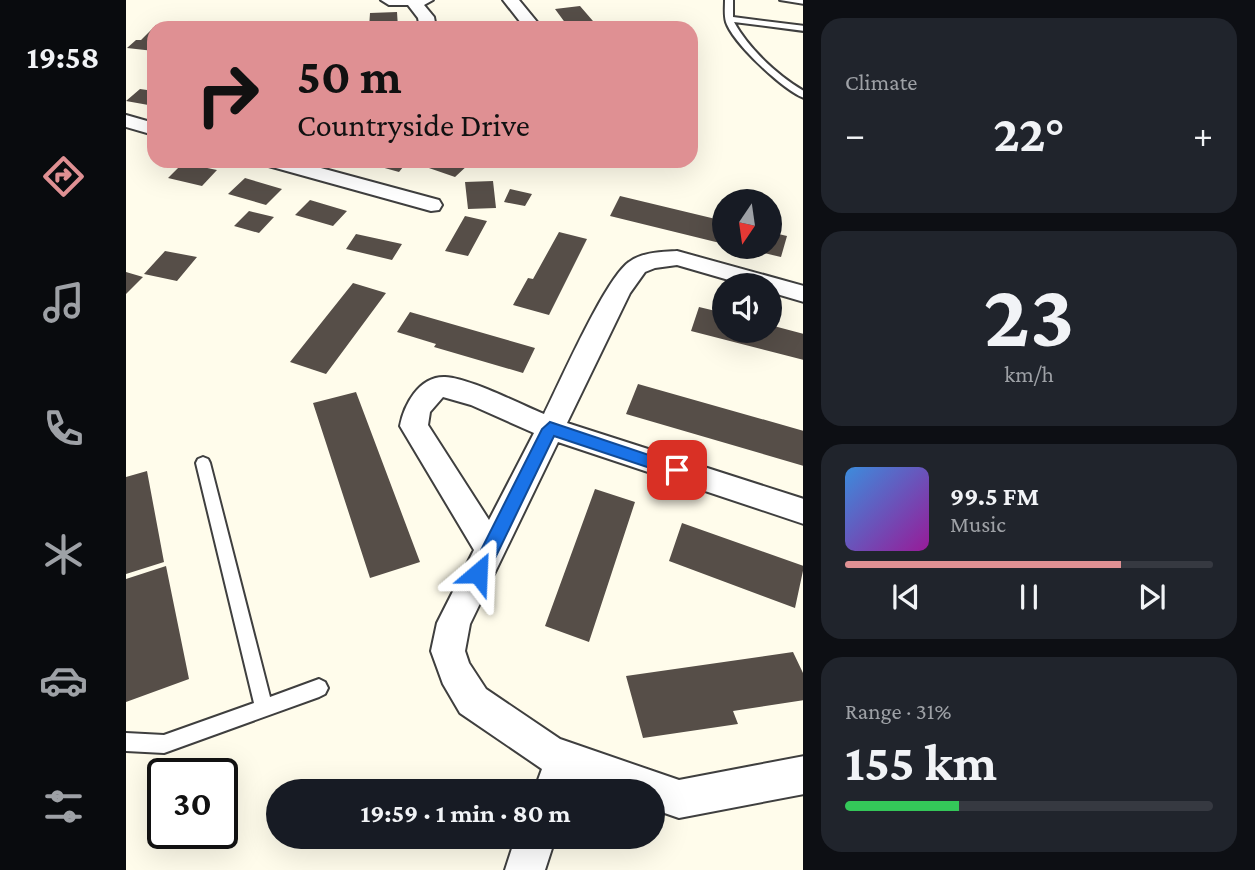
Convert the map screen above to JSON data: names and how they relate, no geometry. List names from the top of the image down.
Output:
{
  "north": "bottom",
  "page": {
    "tabs": "19:58",
    "tile": [
      "Climate",
      ["23", "km/h"],
      ["Range · 31%", "155 km"]
    ],
    "turn": ["50 m", "Countryside Drive"],
    "heat": ["−", "22°", "+"],
    "song": ["99.5 FM", "Music"],
    "limit": "30",
    "trip": "19:59 · 1 min · 80 m"
  }
}
